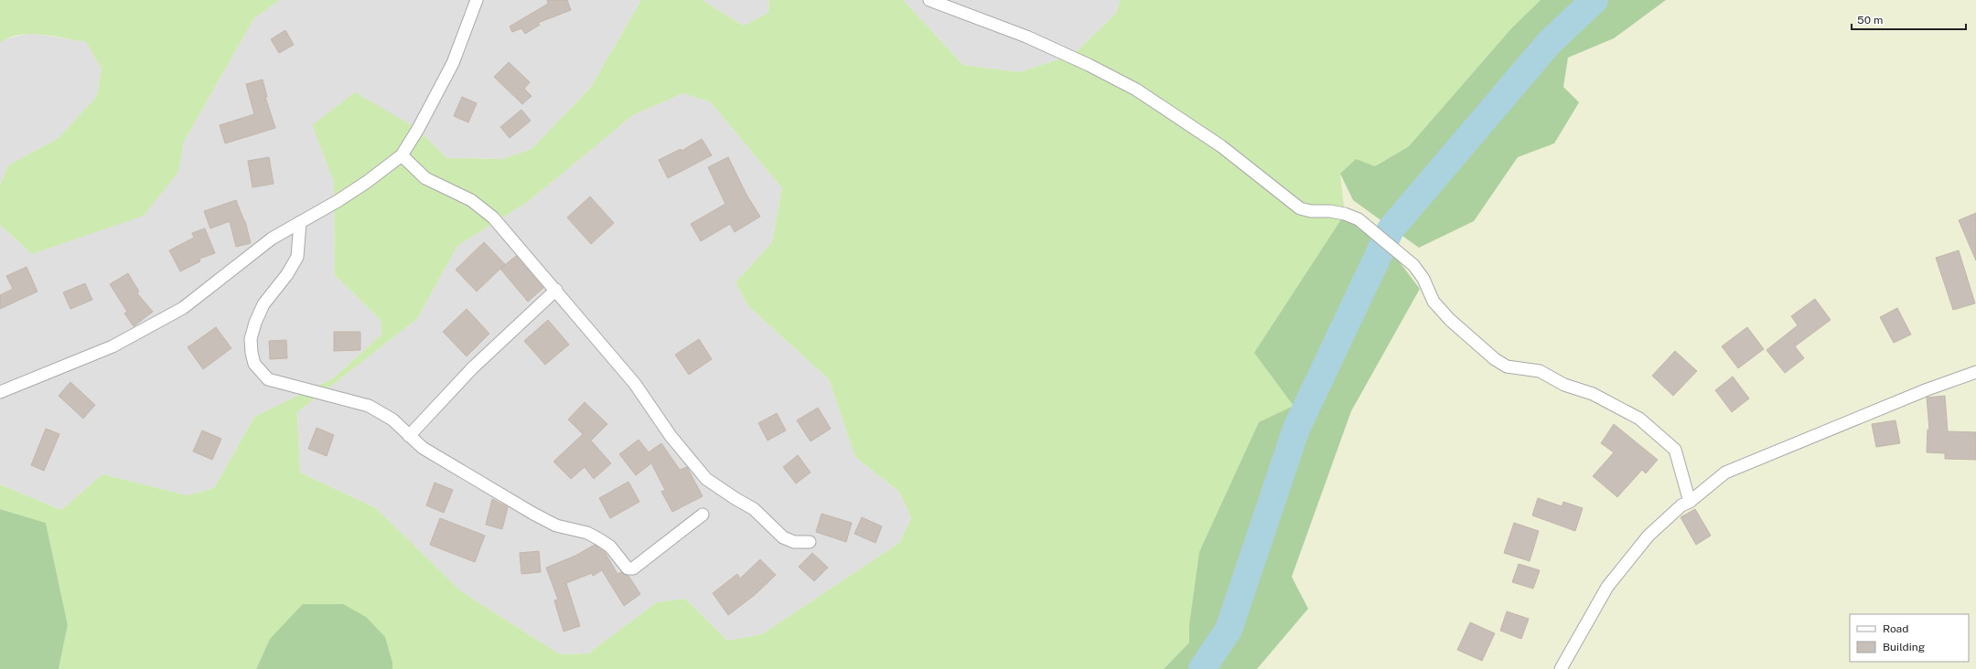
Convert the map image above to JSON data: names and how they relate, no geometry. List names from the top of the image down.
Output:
{
  "legend": ["Road", "Building"],
  "scale_bar": "50 m"
}
